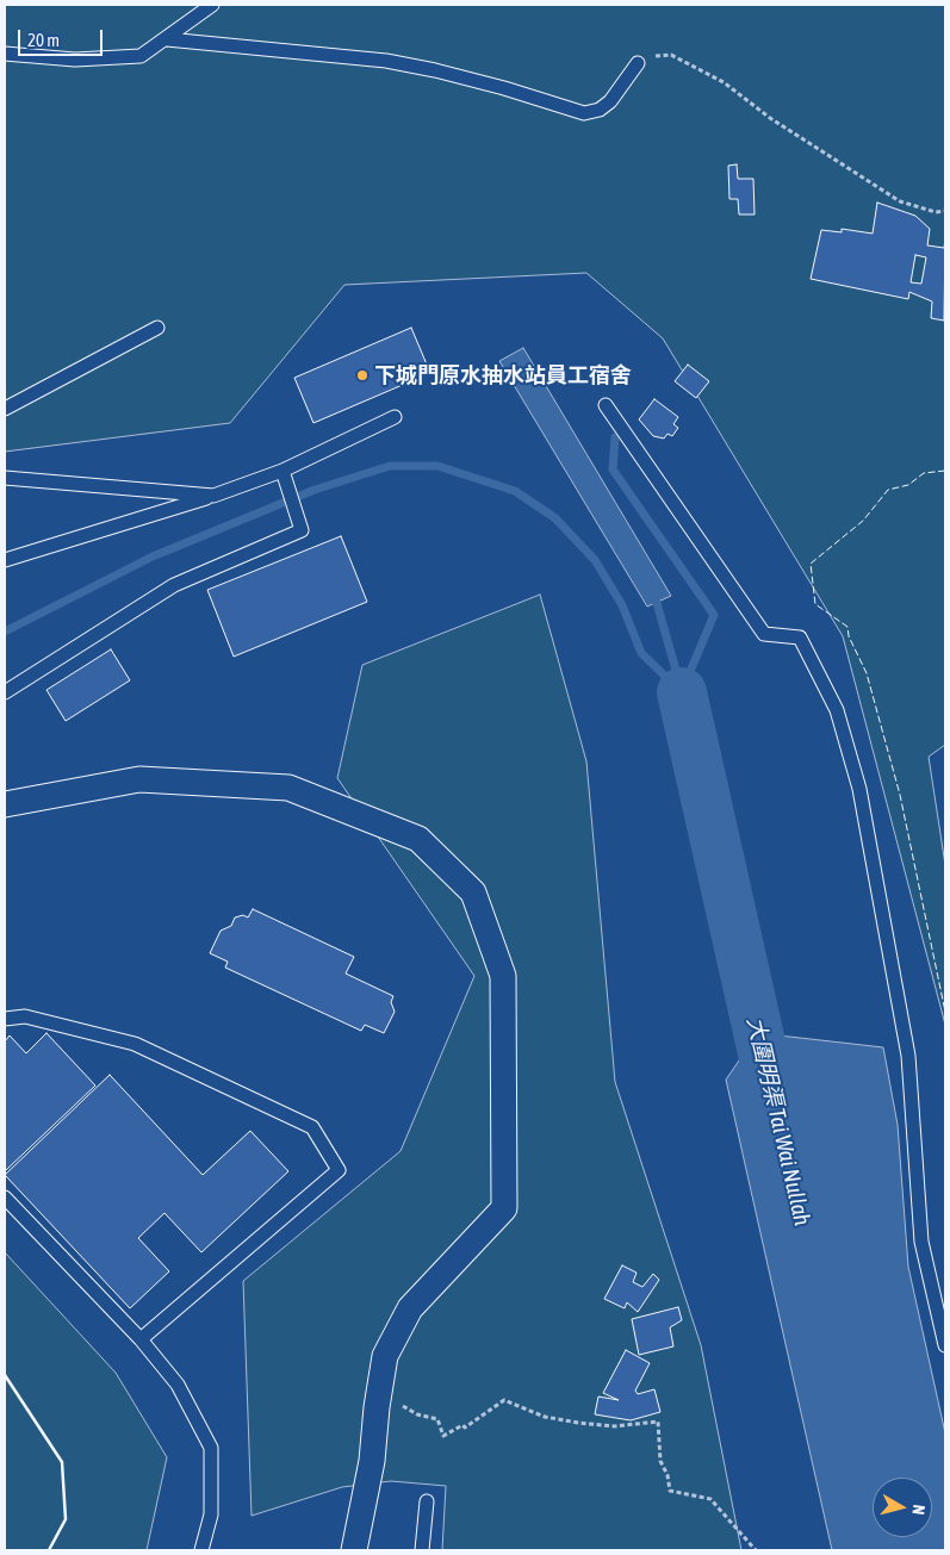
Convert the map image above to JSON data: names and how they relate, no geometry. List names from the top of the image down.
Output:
{
  "water": ["大圍明渠 Tai Wai Nullah"],
  "places": ["下城門原水抽水站員工宿舍"],
  "scale_bar": "20 m",
  "north": "right"
}
